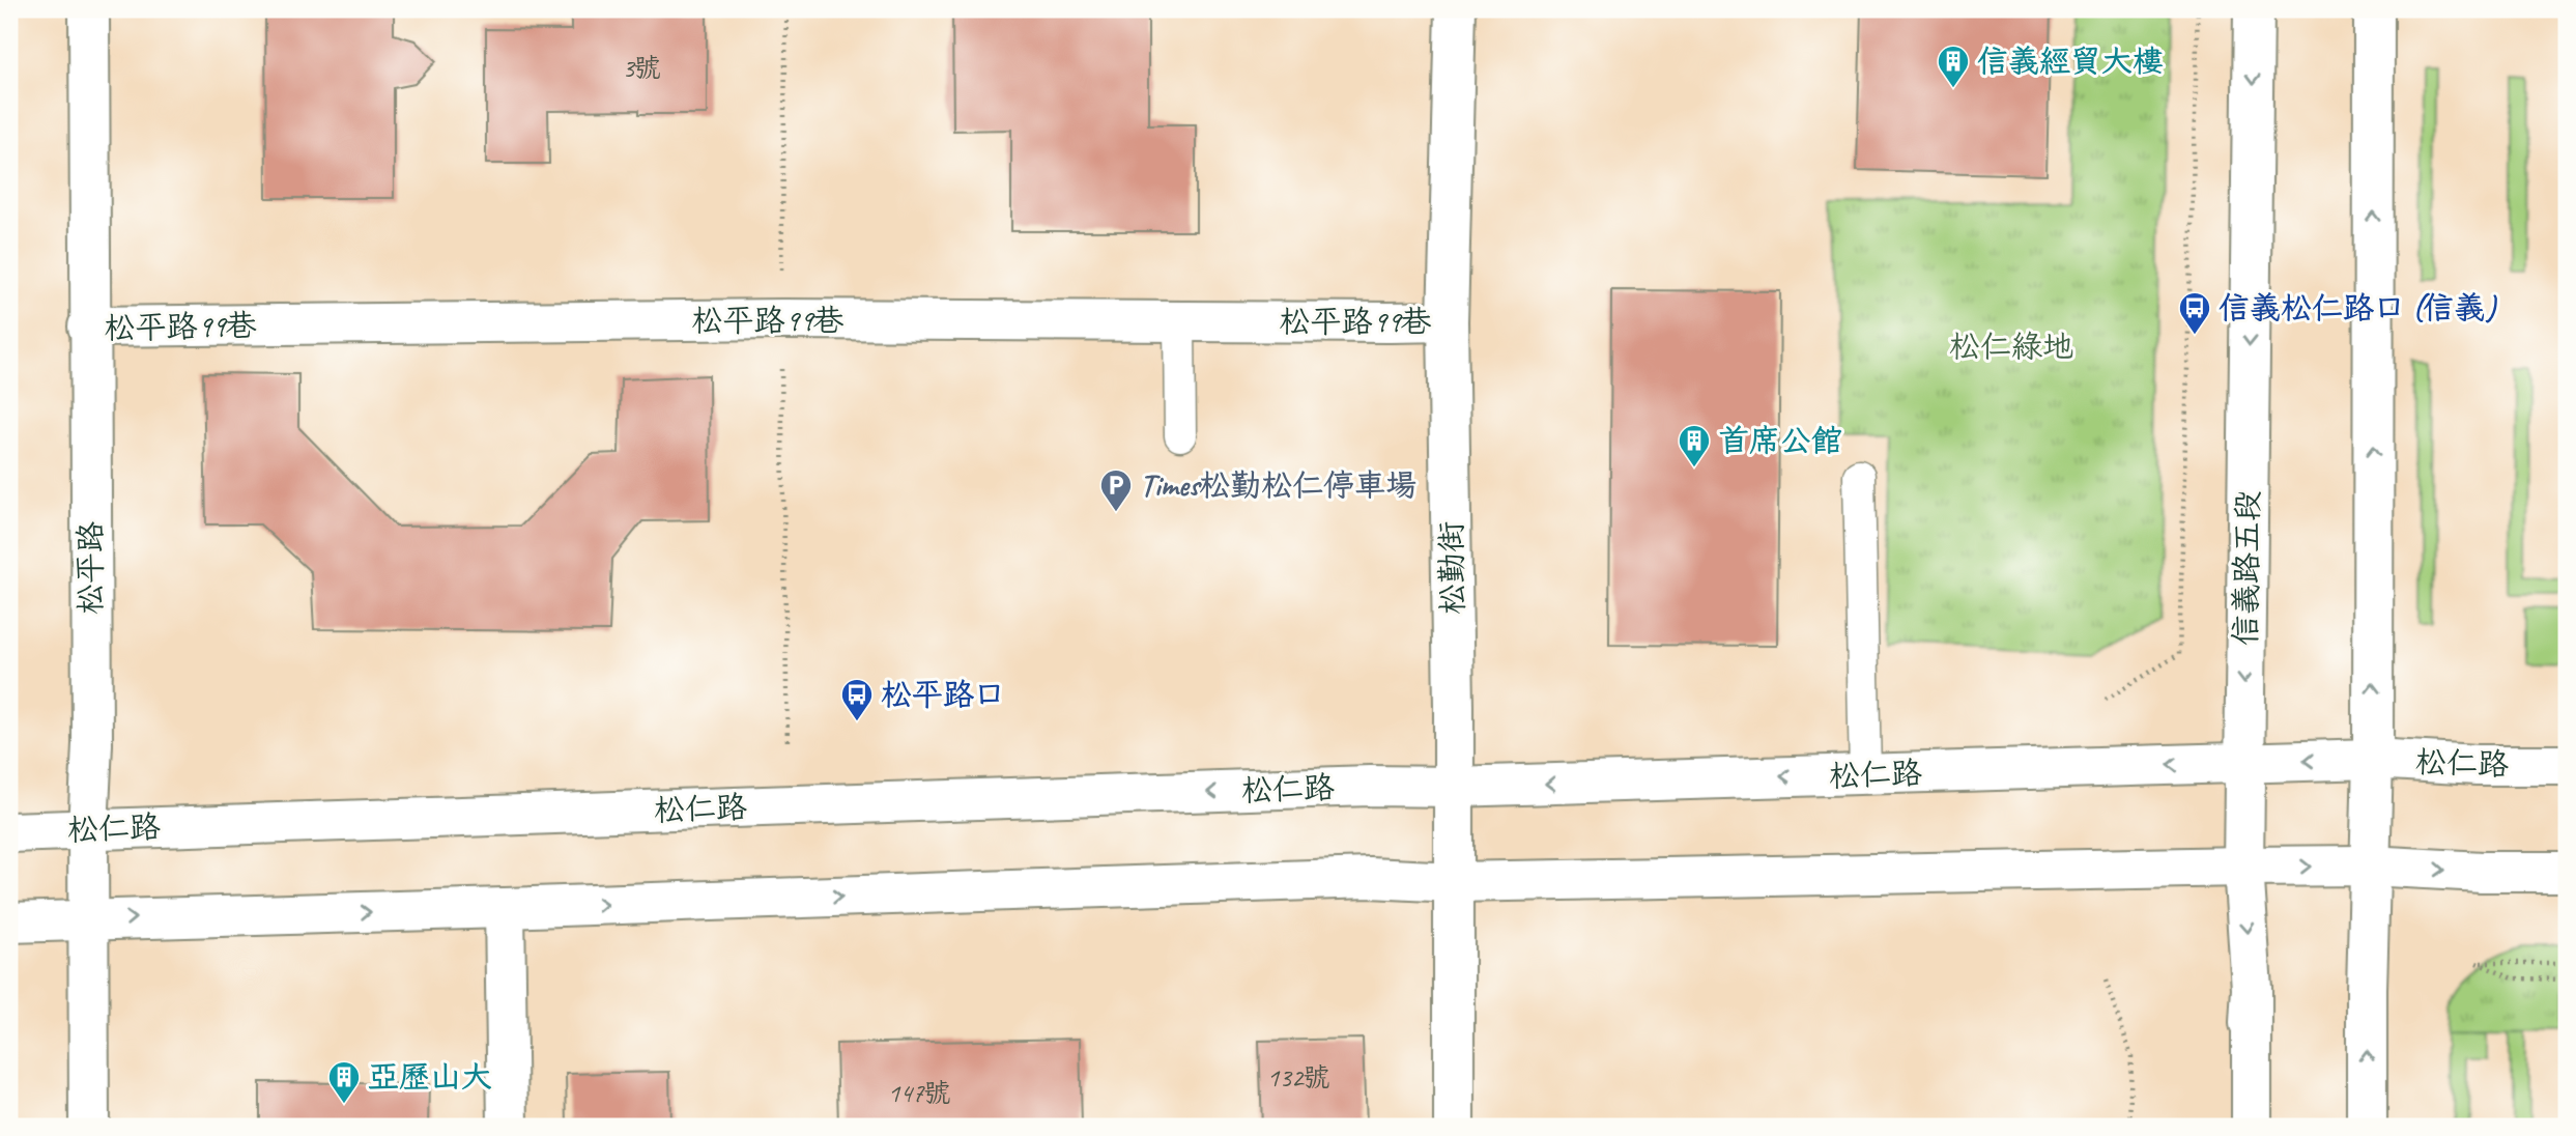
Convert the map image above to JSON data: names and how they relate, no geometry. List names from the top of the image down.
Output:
{
  "streets": {
    "main road": [
      "松平路99巷",
      "松平路",
      "松勤街",
      "信義路五段",
      "松仁路"
    ]
  },
  "crossings": [
    ["松平路99巷", "松平路"],
    ["松平路99巷", "松勤街"],
    ["松平路", "松仁路"],
    ["松勤街", "松仁路"],
    ["信義路五段", "松仁路"]
  ],
  "parks": ["松仁綠地"],
  "places": {
    "building": ["信義經貿大樓", "首席公館", "亞歷山大"],
    "bus stop": ["信義松仁路口 (信義)", "松平路口"],
    "parking": ["Times松勤松仁停車場"]
  },
  "house_numbers": ["3號", "132號", "147號"]
}
